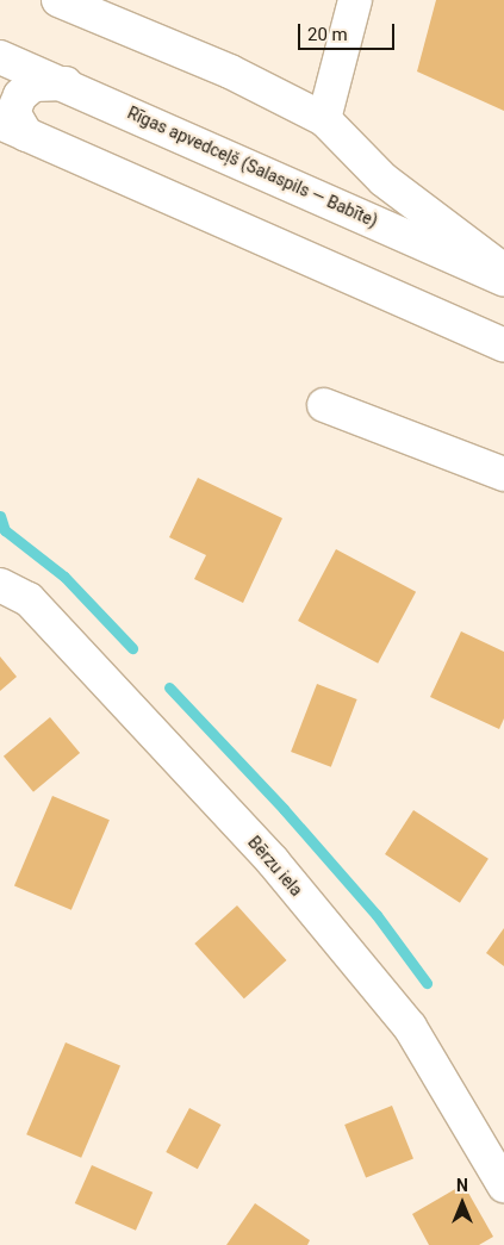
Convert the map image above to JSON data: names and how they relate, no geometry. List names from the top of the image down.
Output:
{
  "streets": {
    "main road": ["Rīgas apvedceļš (Salaspils — Babīte)", "Bērzu iela"]
  },
  "scale_bar": "20 m",
  "north": "top"
}
